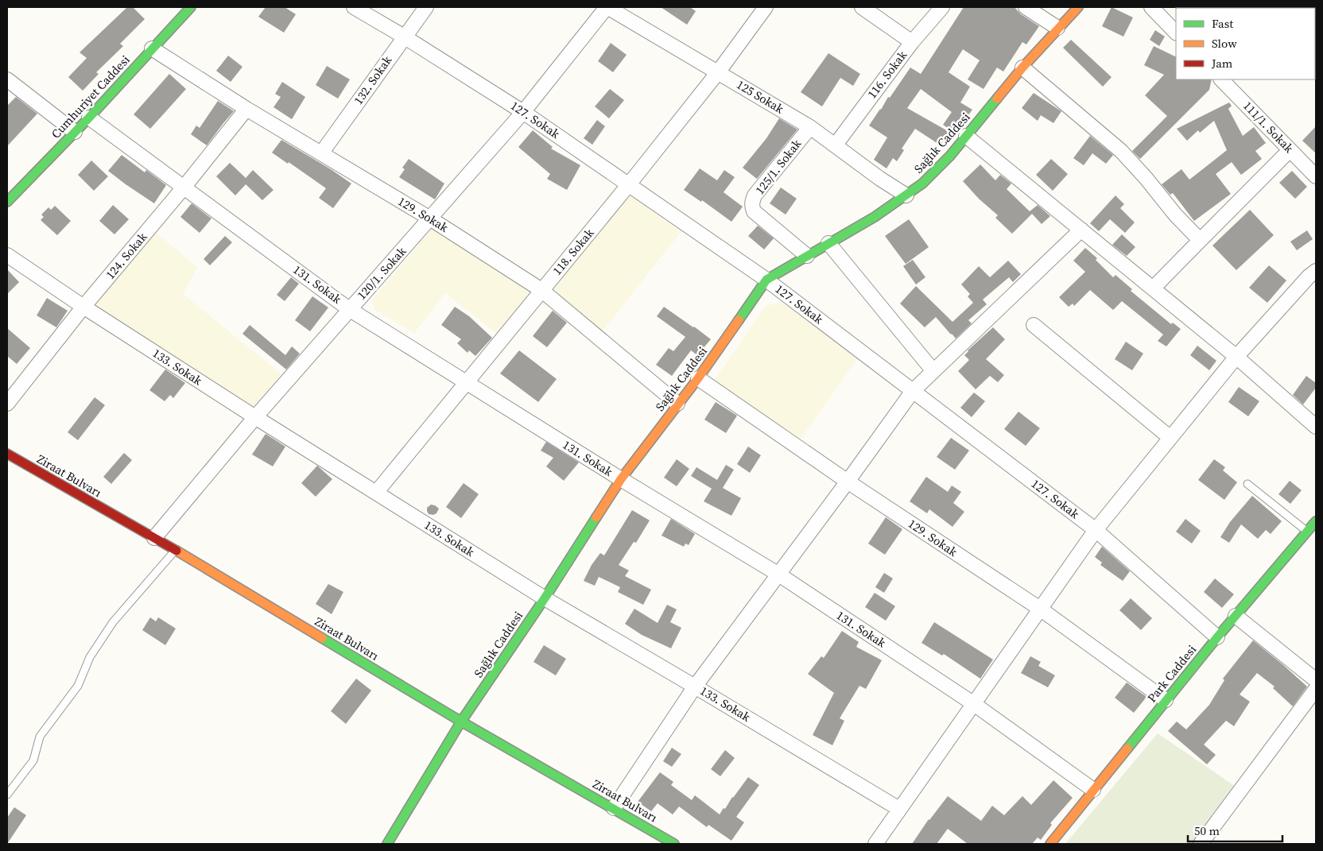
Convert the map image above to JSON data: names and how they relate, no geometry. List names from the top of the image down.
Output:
{
  "streets": {
    "street": [
      "116. Sokak",
      "132. Sokak",
      "Cumhuriyet Caddesi",
      "125 Sokak",
      "127. Sokak",
      "111/1. Sokak",
      "Sağlık Caddesi",
      "125/1. Sokak",
      "129. Sokak",
      "118. Sokak",
      "124. Sokak",
      "120/1. Sokak",
      "131. Sokak",
      "133. Sokak",
      "Ziraat Bulvarı",
      "Park Caddesi"
    ]
  },
  "crossings": [
    ["116. Sokak", "125 Sokak"],
    ["132. Sokak", "127. Sokak"],
    ["132. Sokak", "129. Sokak"],
    ["Cumhuriyet Caddesi", "129. Sokak"],
    ["Cumhuriyet Caddesi", "131. Sokak"],
    ["125 Sokak", "Sağlık Caddesi"],
    ["125 Sokak", "125/1. Sokak"],
    ["125 Sokak", "118. Sokak"],
    ["125 Sokak", "120/1. Sokak"],
    ["127. Sokak", "Sağlık Caddesi"],
    ["127. Sokak", "118. Sokak"],
    ["127. Sokak", "120/1. Sokak"],
    ["127. Sokak", "Park Caddesi"],
    ["Sağlık Caddesi", "125/1. Sokak"],
    ["Sağlık Caddesi", "129. Sokak"],
    ["Sağlık Caddesi", "131. Sokak"],
    ["Sağlık Caddesi", "133. Sokak"],
    ["Sağlık Caddesi", "Ziraat Bulvarı"],
    ["129. Sokak", "118. Sokak"],
    ["129. Sokak", "124. Sokak"],
    ["129. Sokak", "120/1. Sokak"],
    ["129. Sokak", "Park Caddesi"],
    ["118. Sokak", "131. Sokak"],
    ["118. Sokak", "133. Sokak"],
    ["124. Sokak", "131. Sokak"],
    ["124. Sokak", "133. Sokak"],
    ["120/1. Sokak", "131. Sokak"],
    ["120/1. Sokak", "133. Sokak"],
    ["120/1. Sokak", "Ziraat Bulvarı"],
    ["131. Sokak", "Park Caddesi"]
  ],
  "legend": ["Fast", "Slow", "Jam"],
  "scale_bar": "50 m"
}
